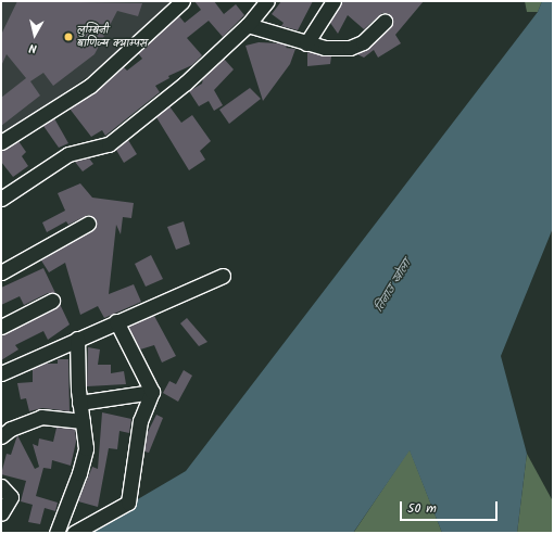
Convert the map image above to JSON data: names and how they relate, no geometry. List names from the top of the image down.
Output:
{
  "water": ["तिनाउ खोला"],
  "places": ["लुम्बिनी बाणिज्य क्याम्पस"],
  "scale_bar": "50 m",
  "north": "bottom"
}
